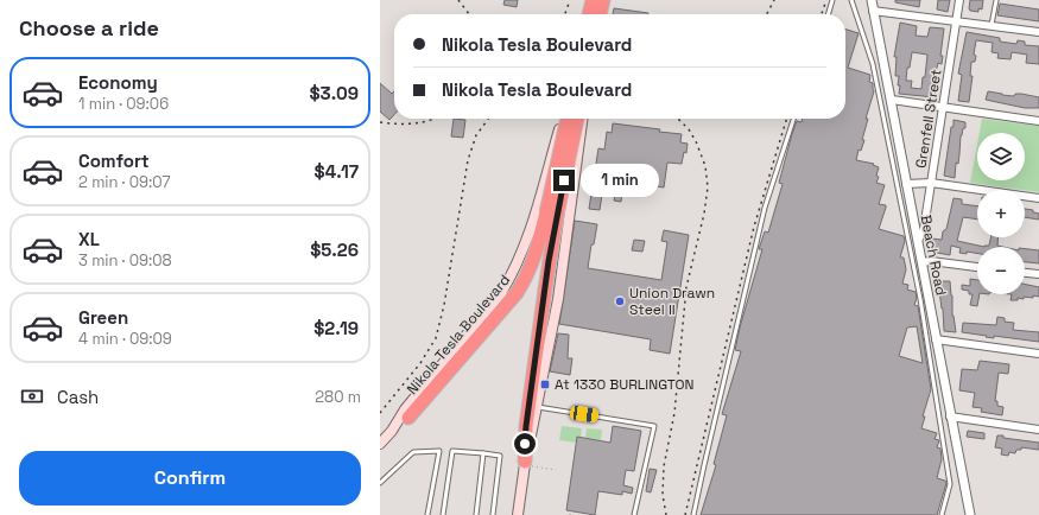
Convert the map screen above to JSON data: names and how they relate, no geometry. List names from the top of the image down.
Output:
{
  "streets": {
    "highway": ["Nikola Tesla Boulevard"],
    "street": ["Grenfell Street", "Beach Road"]
  },
  "crossings": [
    ["Grenfell Street", "Beach Road"]
  ],
  "places": {
    "other": ["Union Drawn Steel II"],
    "transit": ["At 1330 BURLINGTON"]
  },
  "page": {
    "heading": "Choose a ride",
    "banner": ["Nikola Tesla Boulevard", "Nikola Tesla Boulevard"],
    "list": [
      {
        "name": "Economy",
        "note": "1 min · 09:06",
        "value": "$3.09"
      },
      {
        "name": "Comfort",
        "note": "2 min · 09:07",
        "value": "$4.17"
      },
      {
        "name": "XL",
        "note": "3 min · 09:08",
        "value": "$5.26"
      },
      {
        "name": "Green",
        "note": "4 min · 09:09",
        "value": "$2.19"
      }
    ],
    "map_buttons": ["+", "−"],
    "bubble": "1 min",
    "pay": ["Cash", "280 m"],
    "buttons": "Confirm"
  }
}
